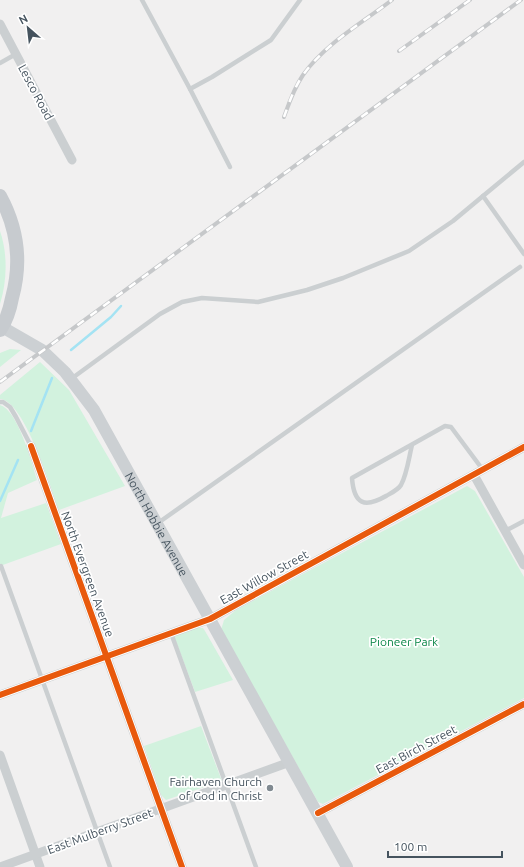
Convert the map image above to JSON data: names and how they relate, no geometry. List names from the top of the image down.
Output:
{
  "streets": {
    "main road": ["North Hobbie Avenue"],
    "street": [
      "Lesco Road",
      "North Evergreen Avenue",
      "East Willow Street",
      "East Birch Street",
      "East Mulberry Street"
    ]
  },
  "crossings": [
    ["North Hobbie Avenue", "East Willow Street"],
    ["North Hobbie Avenue", "East Birch Street"],
    ["North Hobbie Avenue", "East Mulberry Street"],
    ["North Evergreen Avenue", "East Willow Street"],
    ["North Evergreen Avenue", "East Mulberry Street"]
  ],
  "parks": ["Pioneer Park"],
  "places": ["Fairhaven Church of God in Christ"],
  "scale_bar": "100 m",
  "north": "top left"
}
